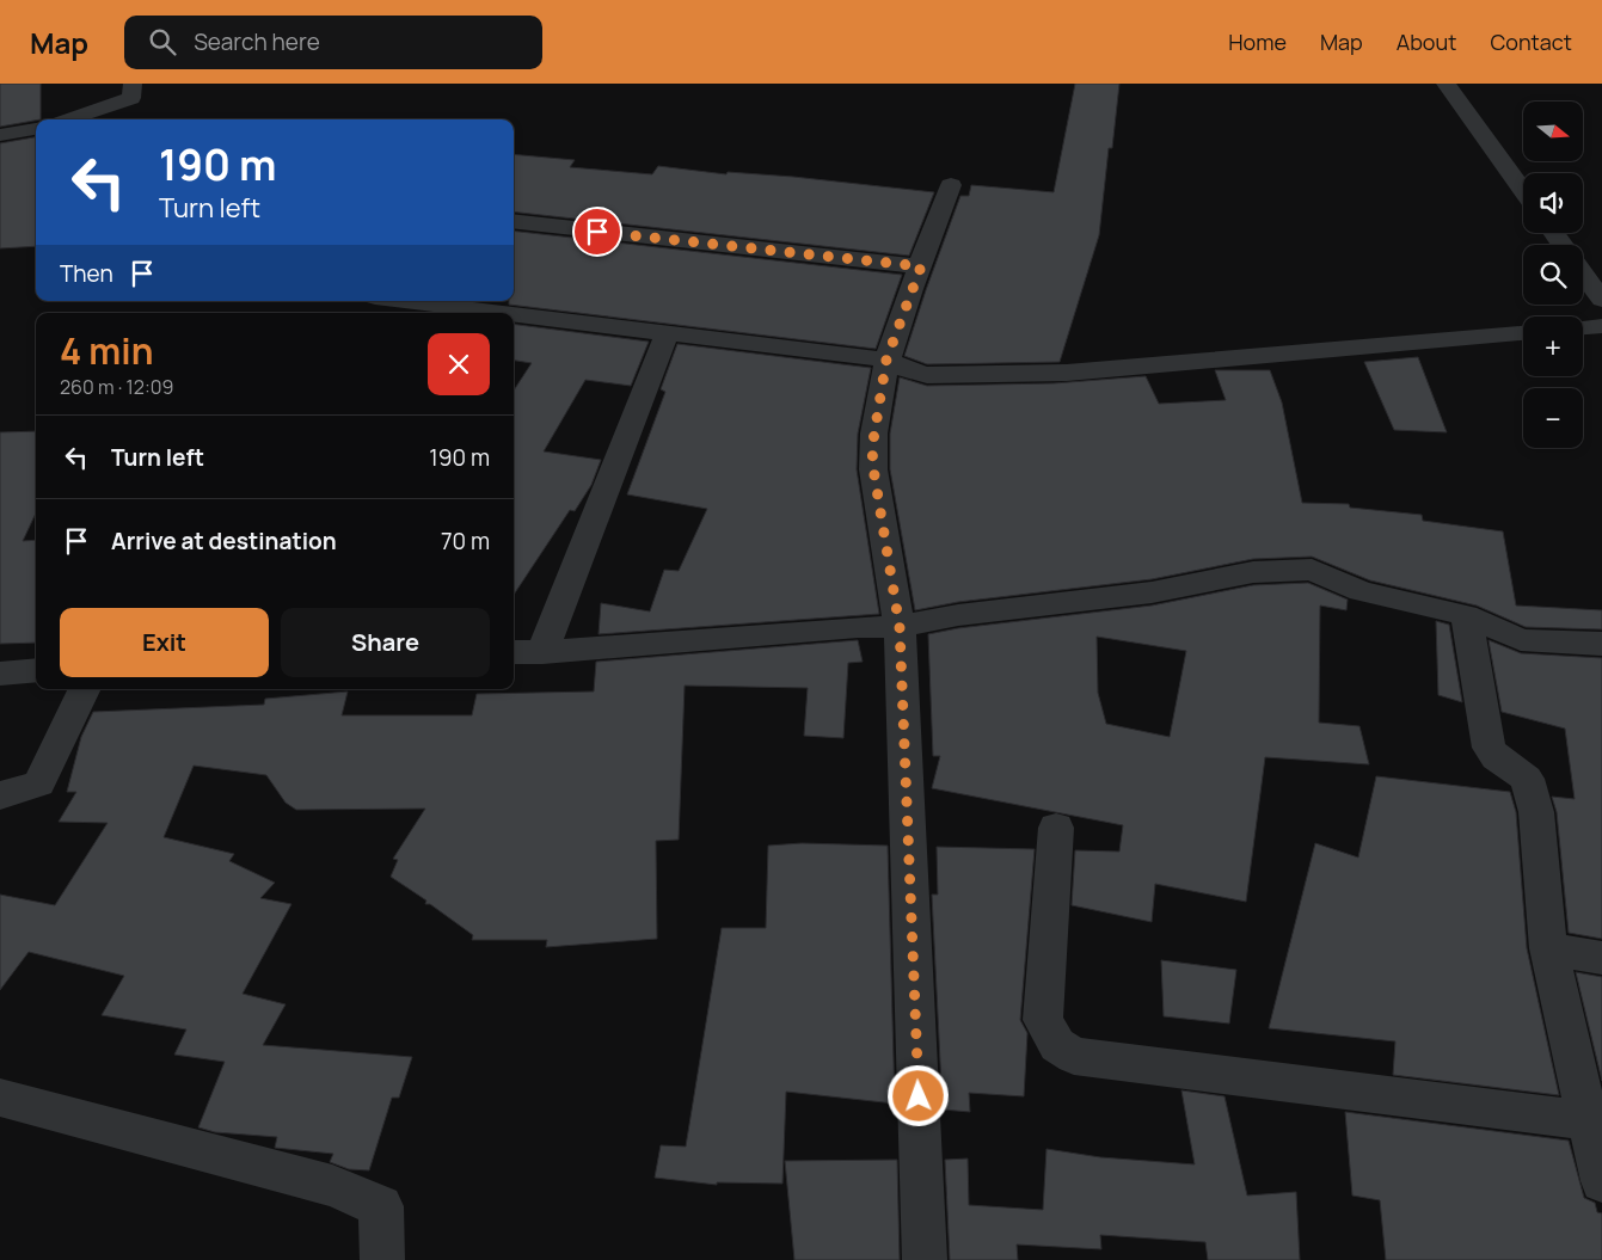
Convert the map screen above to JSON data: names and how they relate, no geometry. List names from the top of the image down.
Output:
{
  "north": "right",
  "page": {
    "header": "Map",
    "search": "Search here",
    "nav": [
      "Home",
      "Map",
      "About",
      "Contact"
    ],
    "map_buttons": ["+", "−"],
    "turn": ["190 m", "Turn left"],
    "then": "Then",
    "heading": ["4 min", "260 m · 12:09"],
    "list": [
      {
        "name": "Turn left",
        "value": "190 m"
      },
      {
        "name": "Arrive at destination",
        "value": "70 m"
      }
    ],
    "buttons": ["Exit", "Share"]
  }
}
